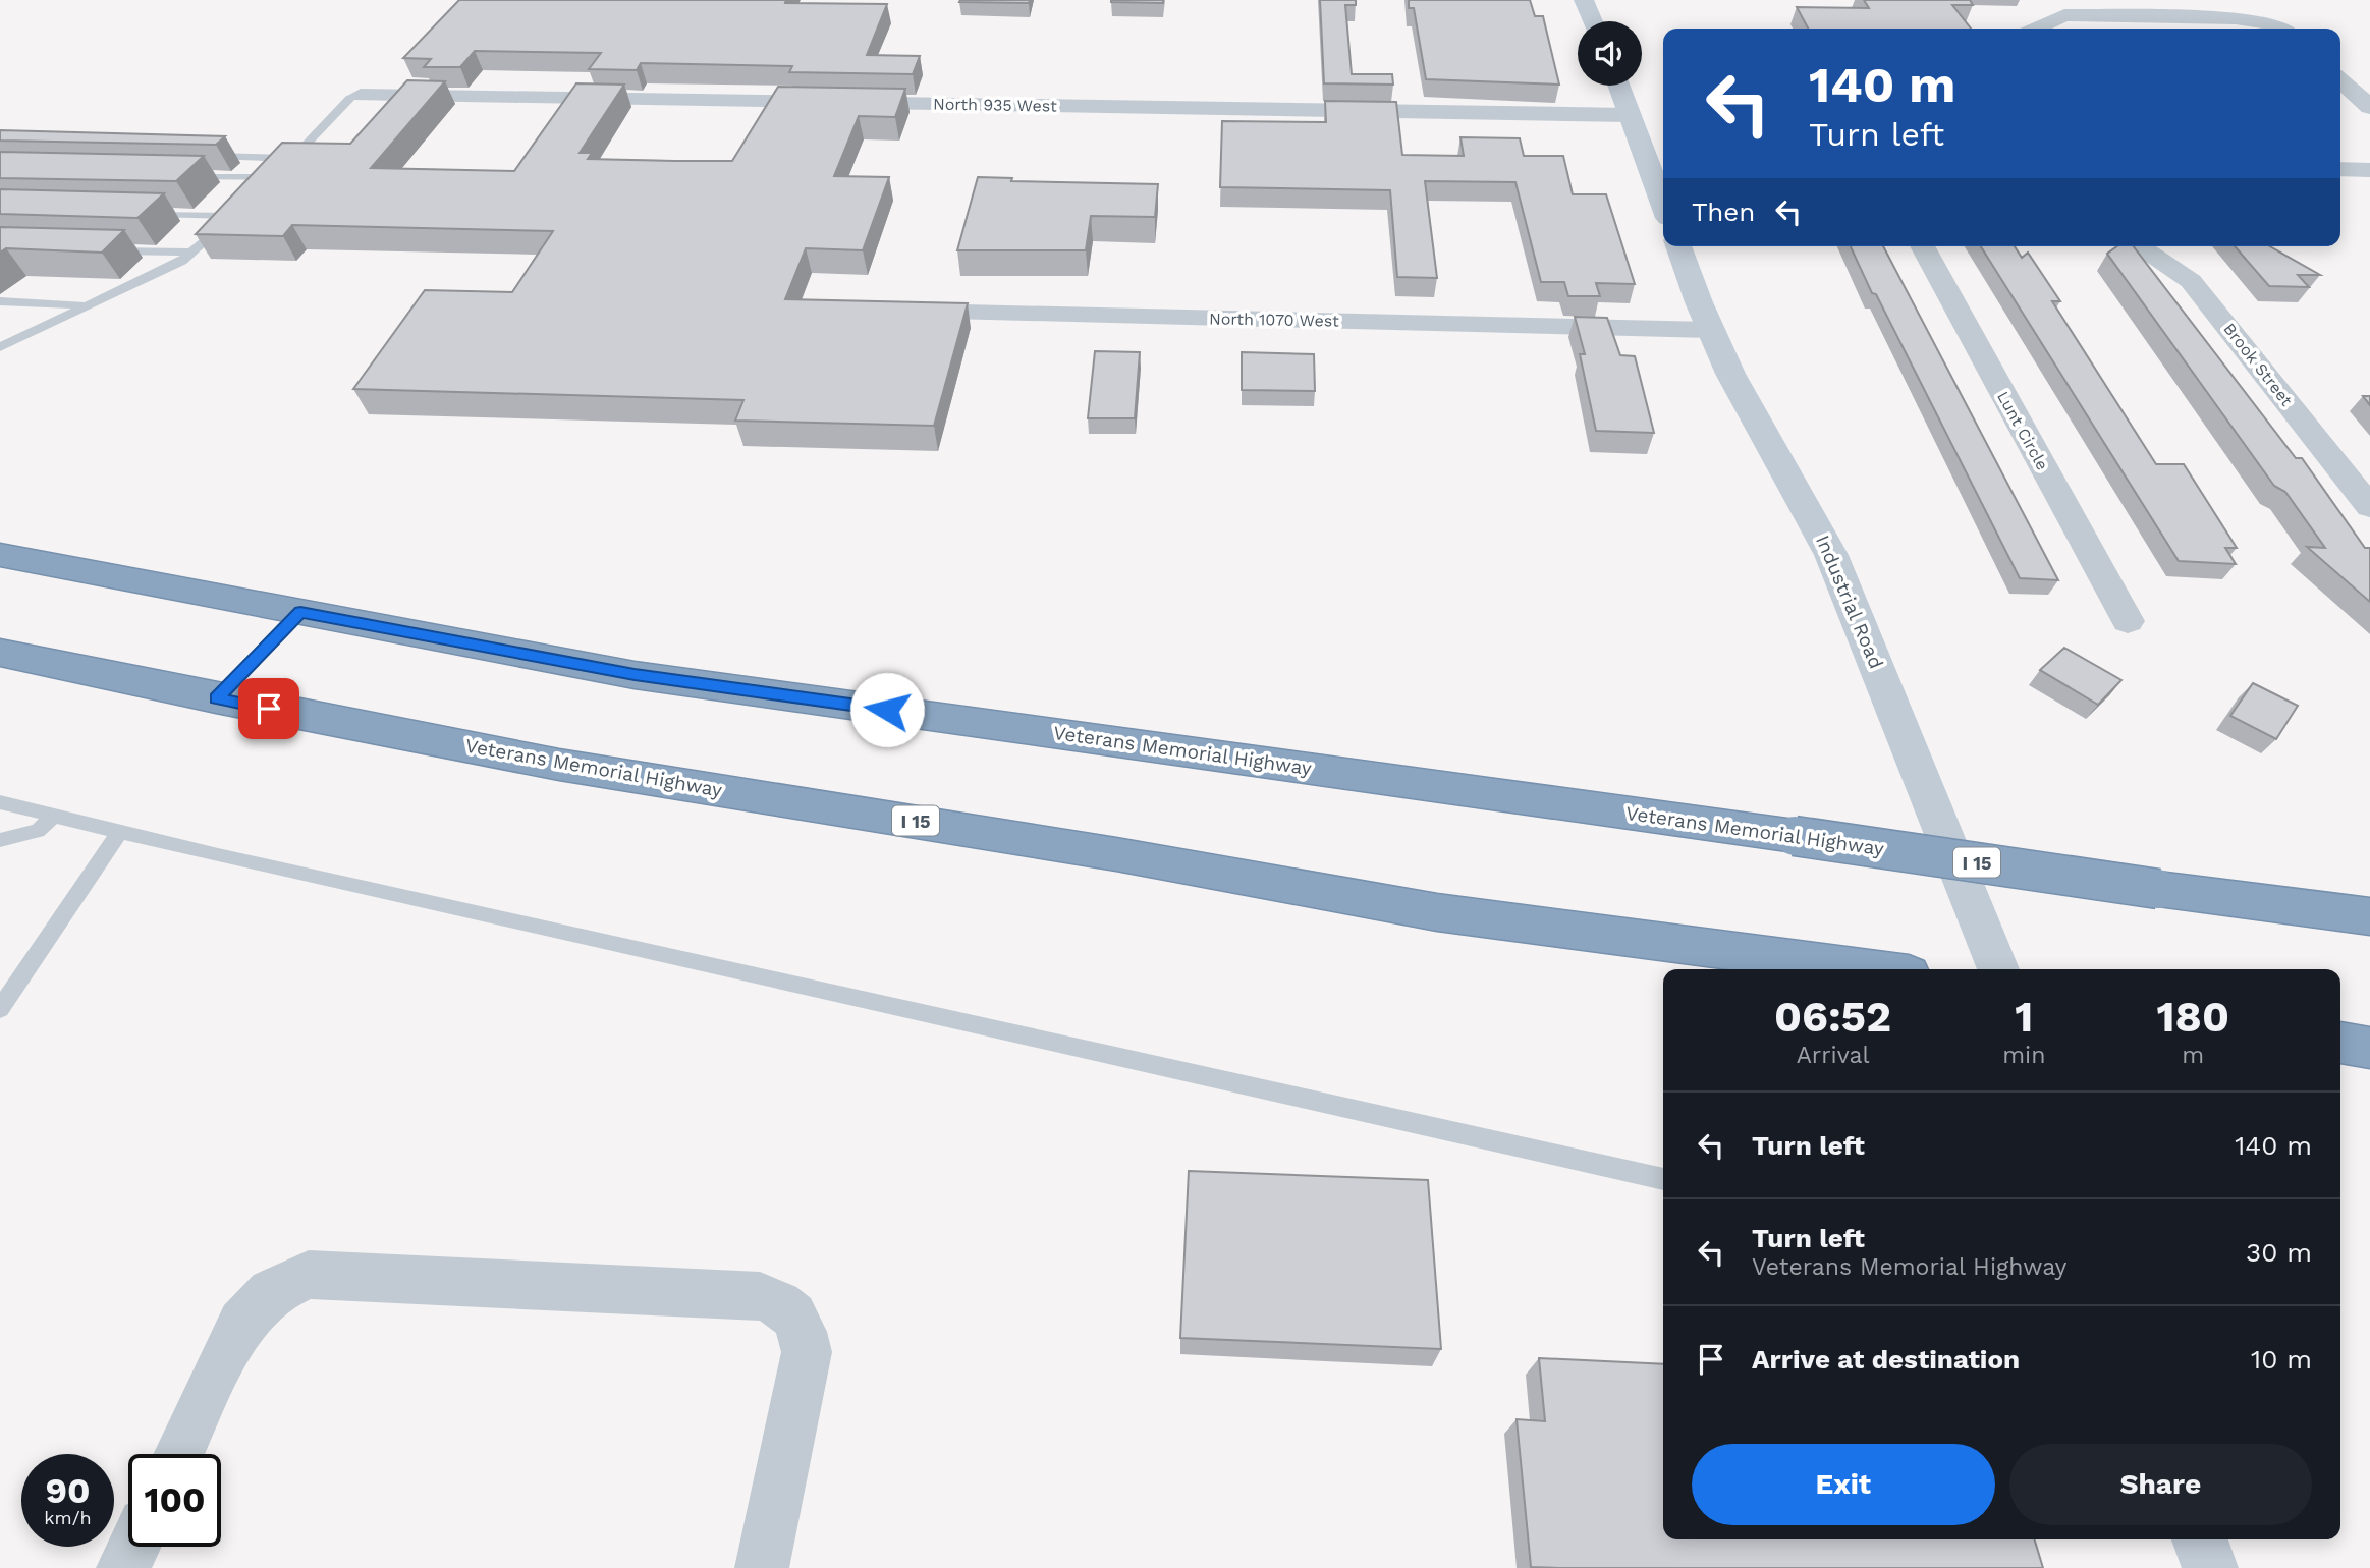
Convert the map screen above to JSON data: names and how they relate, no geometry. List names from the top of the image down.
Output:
{
  "streets": {
    "highway": ["Veterans Memorial Highway", "I 15"],
    "street": [
      "North 935 West",
      "North 1070 West",
      "Brook Street",
      "Lunt Circle",
      "Industrial Road"
    ]
  },
  "crossings": [
    ["North 1070 West", "Industrial Road"]
  ],
  "page": {
    "turn": ["140 m", "Turn left"],
    "then": "Then",
    "eta": [
      "06:52",
      "Arrival",
      "1",
      "min",
      "180",
      "m"
    ],
    "list": [
      {
        "name": "Turn left",
        "value": "140 m"
      },
      {
        "name": "Turn left",
        "note": "Veterans Memorial Highway",
        "value": "30 m"
      },
      {
        "name": "Arrive at destination",
        "value": "10 m"
      }
    ],
    "buttons": ["Exit", "Share"],
    "speed": "90 km/h",
    "limit": "100"
  }
}
